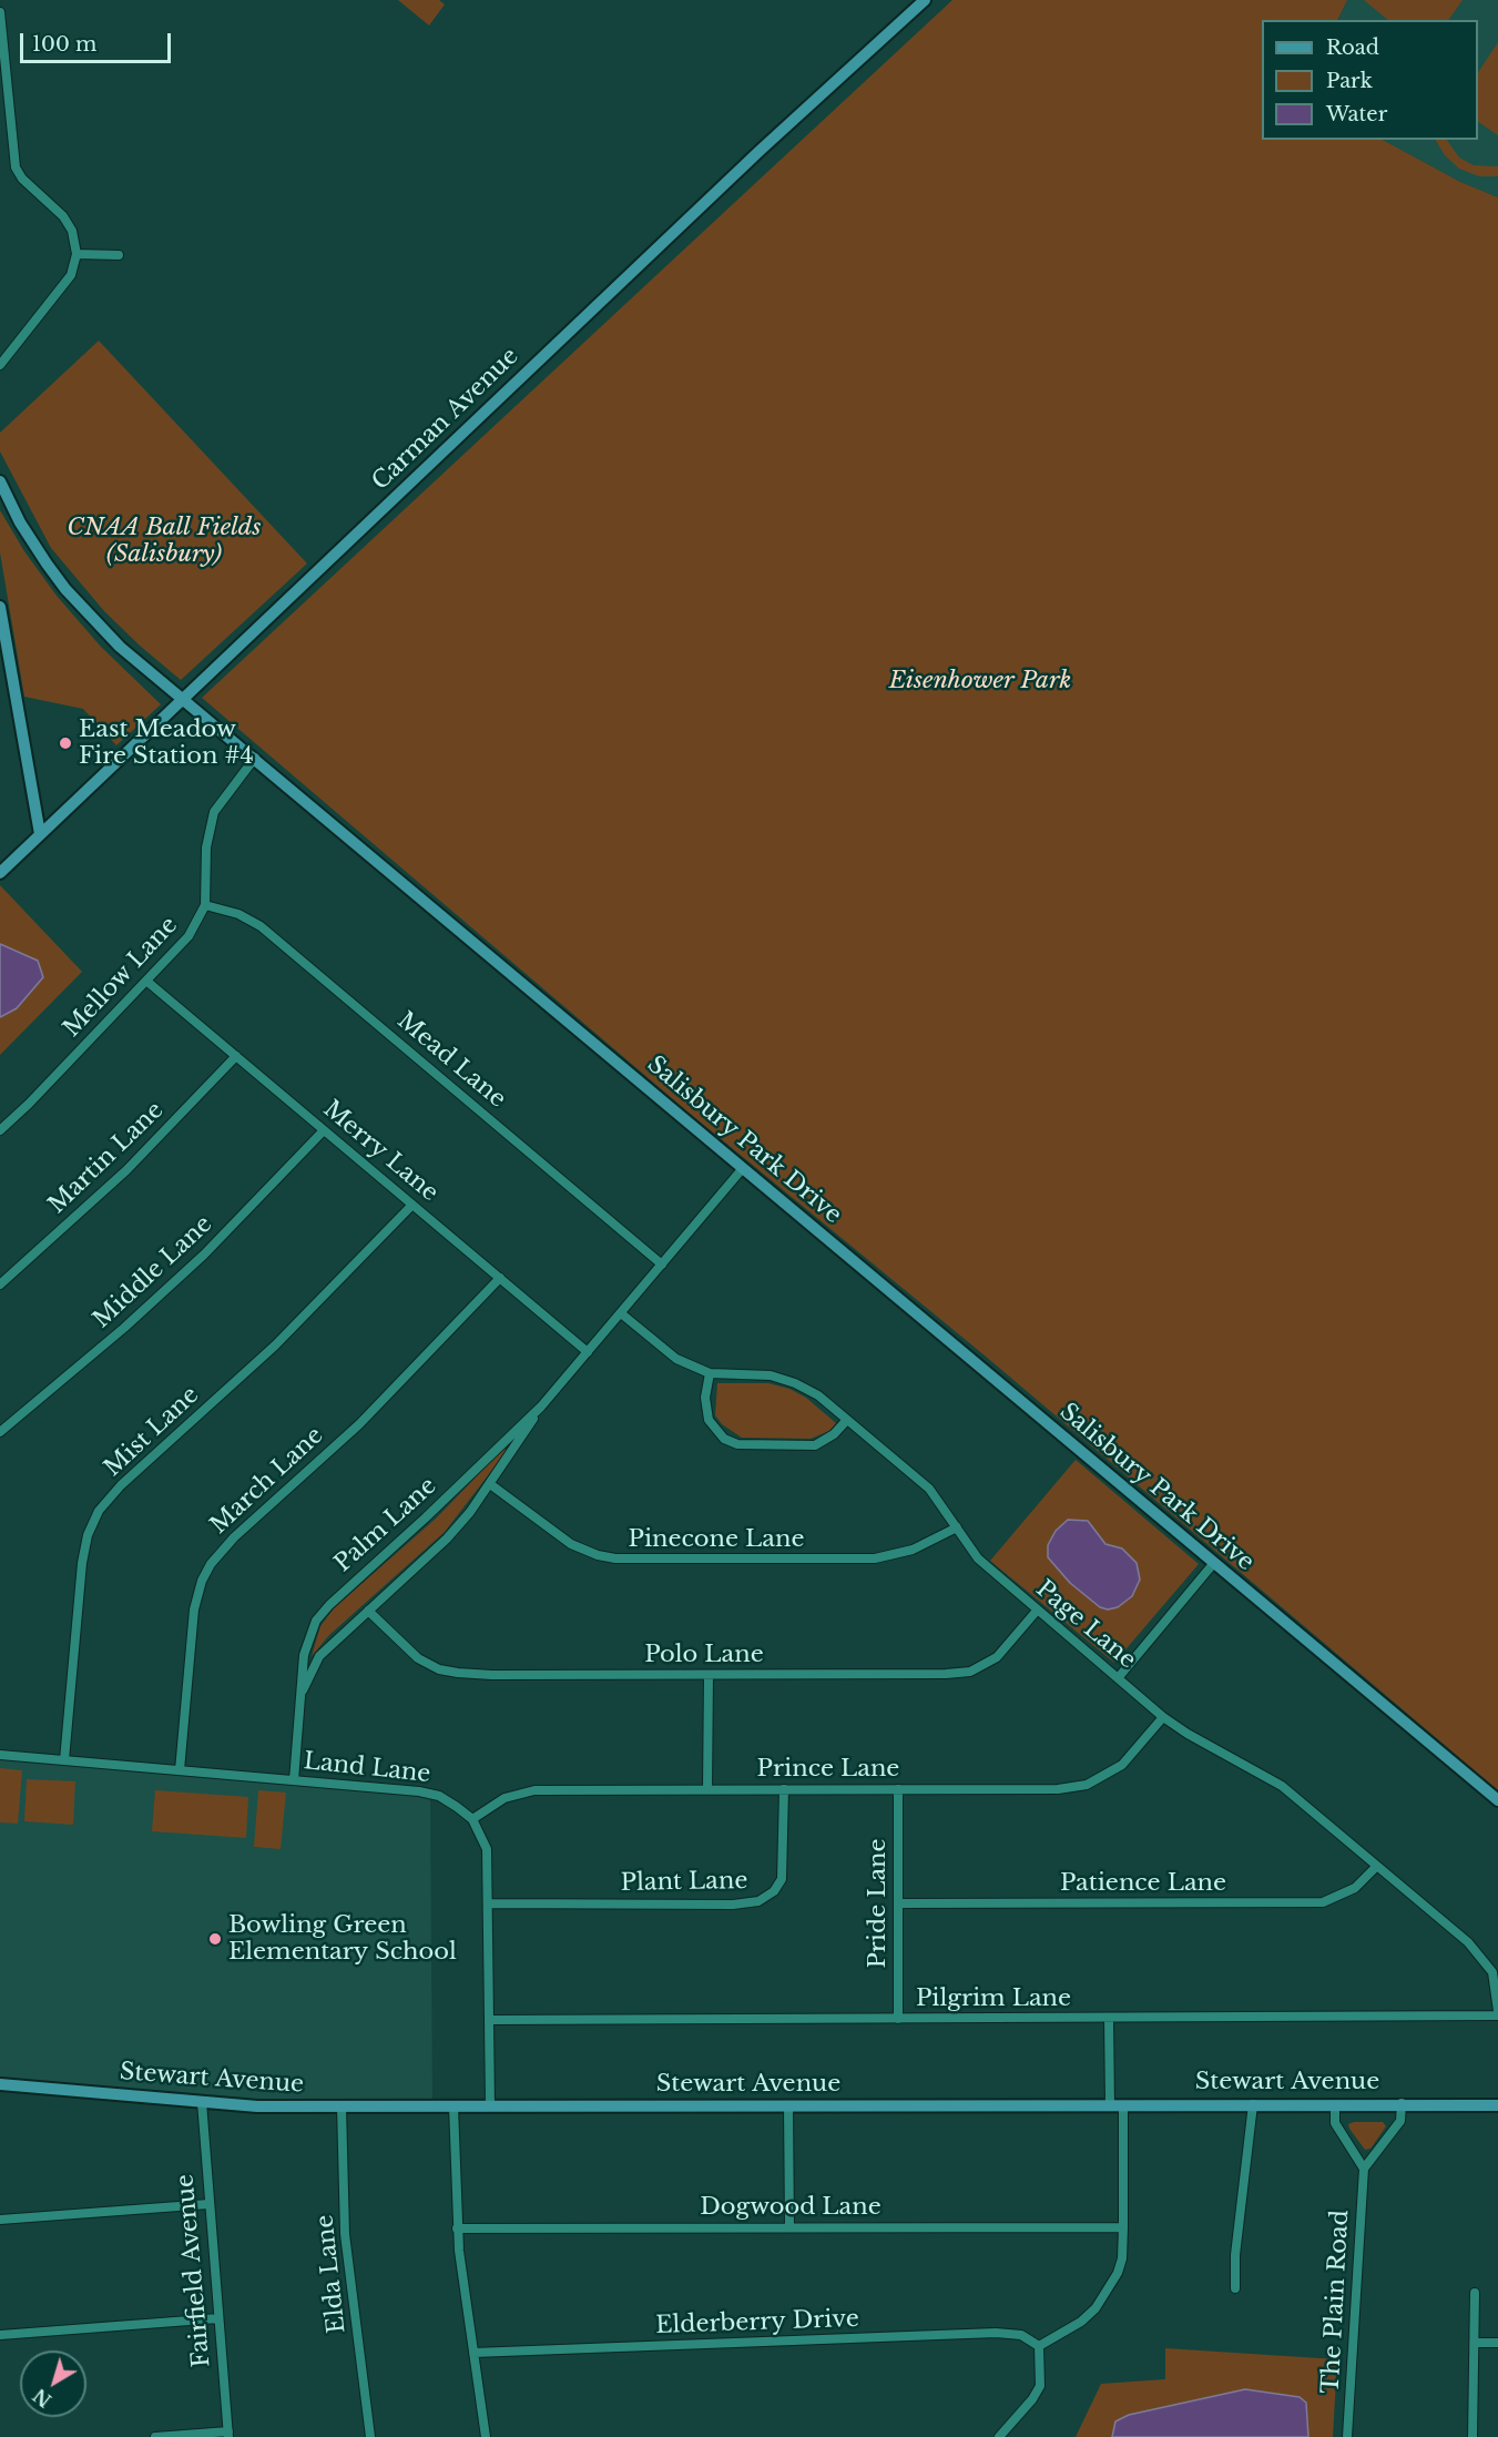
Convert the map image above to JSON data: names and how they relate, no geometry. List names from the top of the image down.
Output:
{
  "streets": {
    "main road": ["Carman Avenue", "Salisbury Park Drive", "Stewart Avenue"],
    "street": [
      "Mellow Lane",
      "Mead Lane",
      "Merry Lane",
      "Martin Lane",
      "Middle Lane",
      "Mist Lane",
      "March Lane",
      "Palm Lane",
      "Pinecone Lane",
      "Page Lane",
      "Polo Lane",
      "Land Lane",
      "Prince Lane",
      "Plant Lane",
      "Patience Lane",
      "Pride Lane",
      "Pilgrim Lane",
      "Dogwood Lane",
      "Fairfield Avenue",
      "Elda Lane",
      "The Plain Road",
      "Elderberry Drive"
    ]
  },
  "crossings": [
    ["Carman Avenue", "Salisbury Park Drive"],
    ["Mellow Lane", "Mead Lane"],
    ["Mellow Lane", "Salisbury Park Drive"],
    ["Mellow Lane", "Merry Lane"],
    ["Mead Lane", "Palm Lane"],
    ["Salisbury Park Drive", "Palm Lane"],
    ["Merry Lane", "Martin Lane"],
    ["Merry Lane", "Middle Lane"],
    ["Merry Lane", "Mist Lane"],
    ["Merry Lane", "March Lane"],
    ["Merry Lane", "Palm Lane"],
    ["Mist Lane", "Land Lane"],
    ["March Lane", "Land Lane"],
    ["Palm Lane", "Pinecone Lane"],
    ["Palm Lane", "Page Lane"],
    ["Palm Lane", "Polo Lane"],
    ["Palm Lane", "Land Lane"],
    ["Pinecone Lane", "Page Lane"],
    ["Page Lane", "Polo Lane"],
    ["Page Lane", "Prince Lane"],
    ["Page Lane", "Patience Lane"],
    ["Page Lane", "Pilgrim Lane"],
    ["Land Lane", "Prince Lane"],
    ["Land Lane", "Plant Lane"],
    ["Land Lane", "Pilgrim Lane"],
    ["Land Lane", "Stewart Avenue"],
    ["Prince Lane", "Plant Lane"],
    ["Prince Lane", "Pride Lane"],
    ["Patience Lane", "Pride Lane"],
    ["Pride Lane", "Pilgrim Lane"],
    ["Stewart Avenue", "Fairfield Avenue"],
    ["Stewart Avenue", "Elda Lane"]
  ],
  "parks": ["CNAA Ball Fields (Salisbury)", "Eisenhower Park"],
  "places": ["East Meadow Fire Station #4", "Bowling Green Elementary School"],
  "legend": ["Road", "Park", "Water"],
  "scale_bar": "100 m",
  "north": "bottom left"
}
